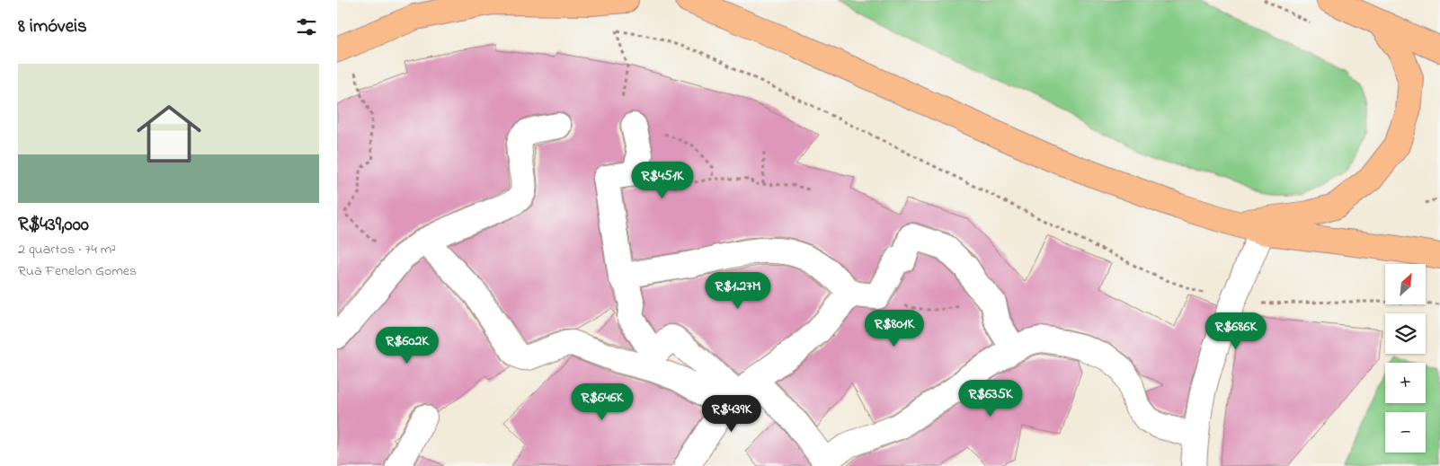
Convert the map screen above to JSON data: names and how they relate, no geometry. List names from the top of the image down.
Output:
{
  "north": "top right",
  "page": {
    "heading": "8 imóveis",
    "list": [
      {
        "name": "R$439,000",
        "note": "2 quartos · 74 m² · Rua Fenelon Gomes"
      }
    ],
    "price": [
      "R$451K",
      "R$1.27M",
      "R$801K",
      "R$686K",
      "R$602K",
      "R$635K",
      "R$646K",
      "R$439K"
    ],
    "map_buttons": ["+", "−"]
  }
}
